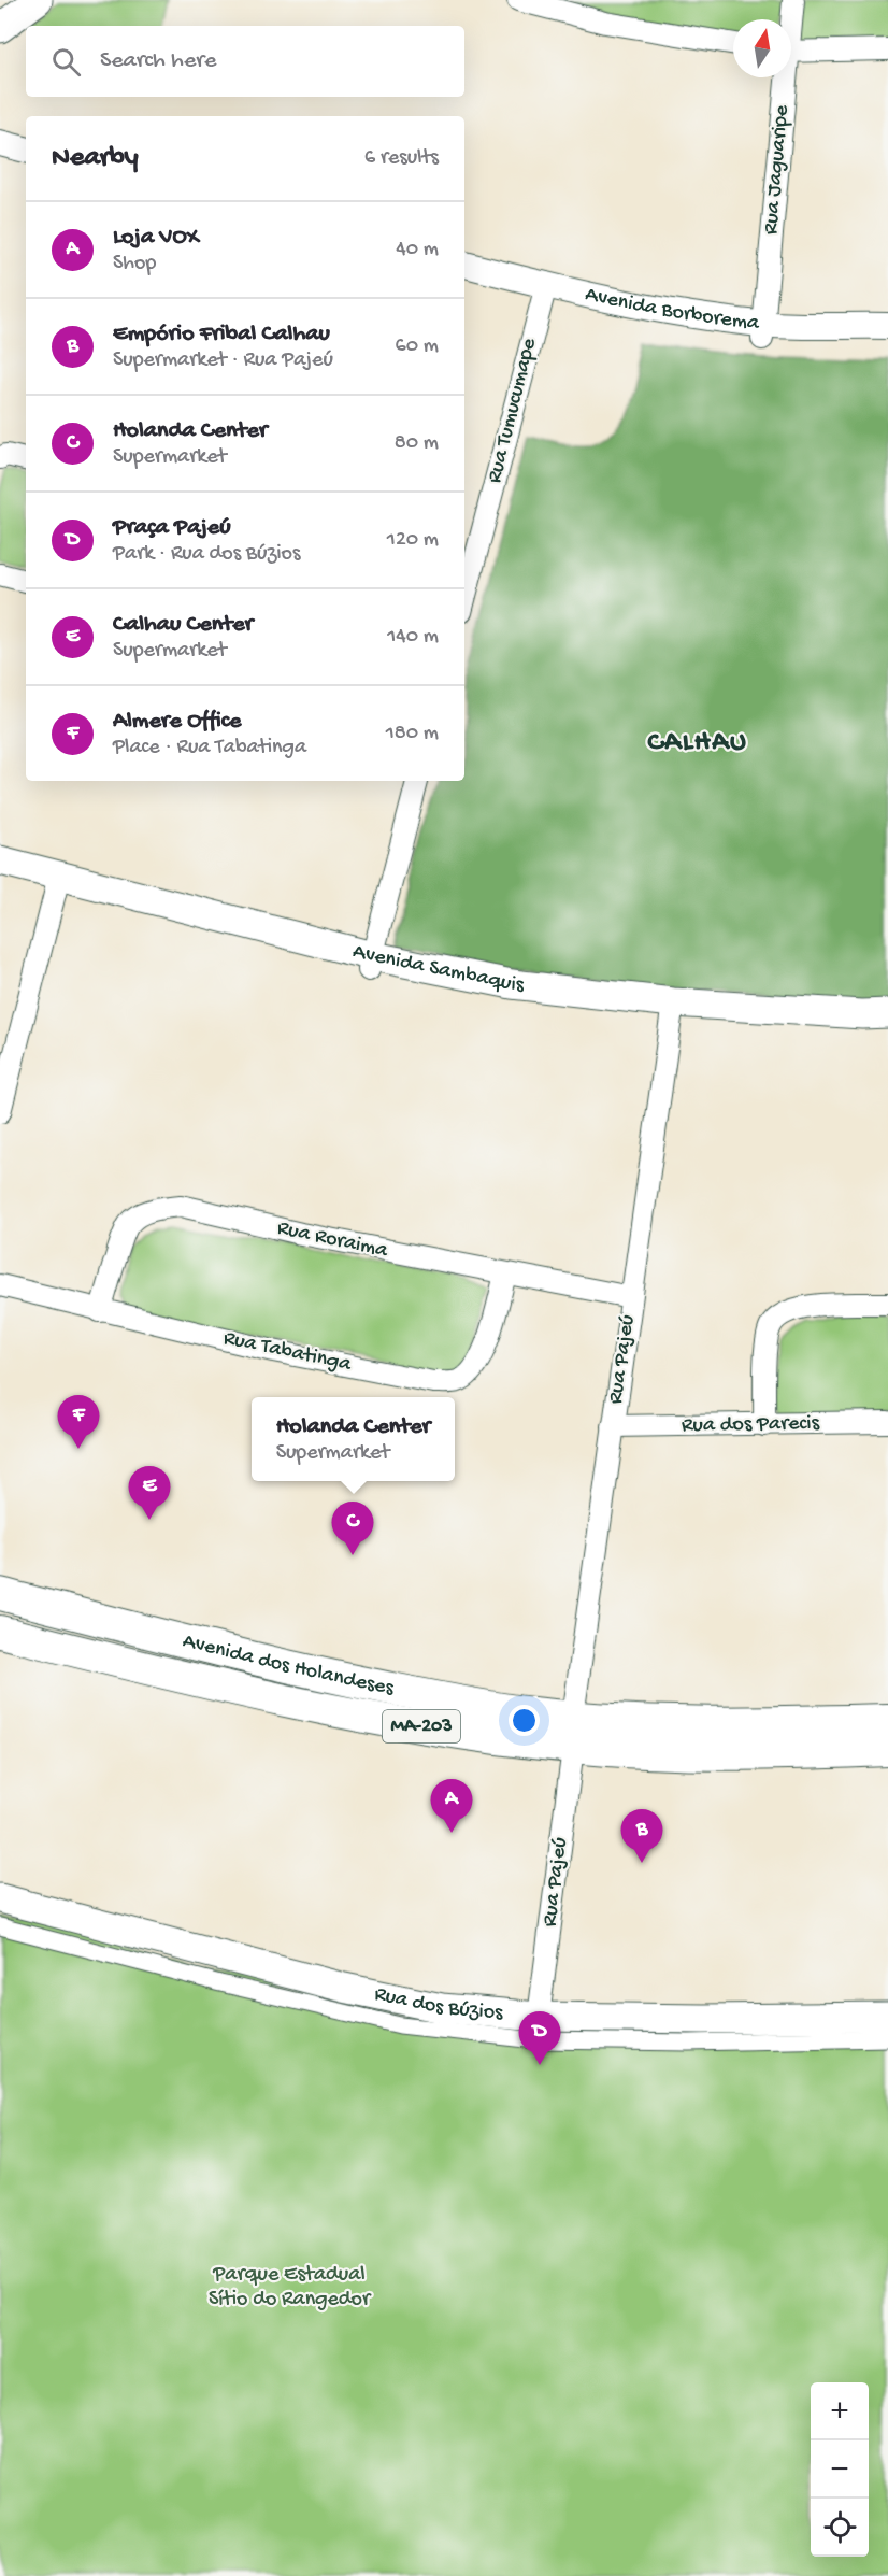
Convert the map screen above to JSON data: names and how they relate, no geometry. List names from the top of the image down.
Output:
{
  "streets": {
    "main road": [
      "Avenida Sambaquis",
      "Avenida dos Holandeses",
      "MA-203",
      "Rua dos Búzios"
    ],
    "street": [
      "Rua Jaguaripe",
      "Avenida Borborema",
      "Rua Tumucumape",
      "Rua Roraima",
      "Rua Tabatinga",
      "Rua Pajeú",
      "Rua dos Parecis"
    ]
  },
  "crossings": [
    ["Rua Jaguaripe", "Avenida Borborema"],
    ["Avenida Borborema", "Rua Tumucumape"],
    ["Avenida Sambaquis", "Rua Pajeú"],
    ["Rua Roraima", "Rua Tabatinga"],
    ["Rua Roraima", "Rua Pajeú"],
    ["Rua Pajeú", "Rua dos Parecis"],
    ["Rua Pajeú", "Avenida dos Holandeses"],
    ["Rua Pajeú", "Rua dos Búzios"]
  ],
  "districts": ["CALHAU"],
  "parks": ["Parque Estadual Sítio do Rangedor"],
  "north": "top",
  "page": {
    "search": "Search here",
    "heading": ["Nearby", "6 results"],
    "list": [
      {
        "mark": "A",
        "name": "Loja VOX",
        "note": "Shop",
        "value": "40 m"
      },
      {
        "mark": "B",
        "name": "Empório Fribal Calhau",
        "note": "Supermarket · Rua Pajeú",
        "value": "60 m"
      },
      {
        "mark": "C",
        "name": "Holanda Center",
        "note": "Supermarket",
        "value": "80 m"
      },
      {
        "mark": "D",
        "name": "Praça Pajeú",
        "note": "Park · Rua dos Búzios",
        "value": "120 m"
      },
      {
        "mark": "E",
        "name": "Calhau Center",
        "note": "Supermarket",
        "value": "140 m"
      },
      {
        "mark": "F",
        "name": "Almere Office",
        "note": "Place · Rua Tabatinga",
        "value": "180 m"
      }
    ],
    "pins": [
      "F",
      "E",
      "C",
      "A",
      "B",
      "D"
    ],
    "popup": ["Holanda Center", "Supermarket"],
    "map_buttons": ["+", "−"]
  }
}
